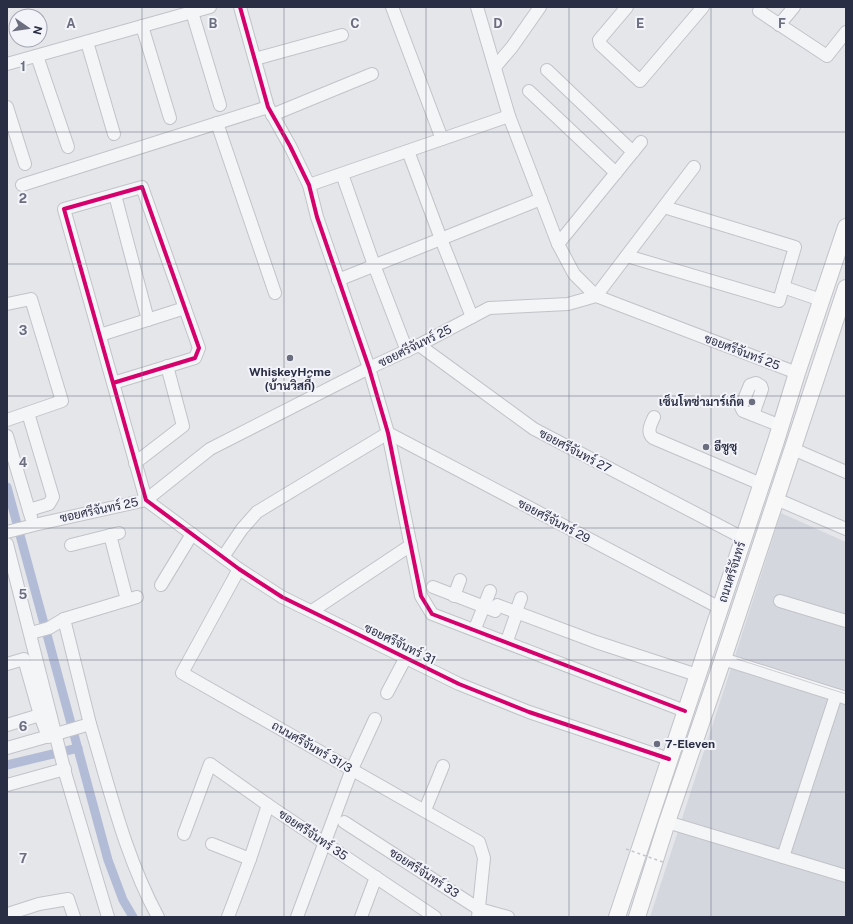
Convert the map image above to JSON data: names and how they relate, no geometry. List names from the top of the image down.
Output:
{
  "streets": {
    "main road": ["ถนนศรีจันทร์"],
    "street": [
      "ซอยศรีจันทร์ 25",
      "ซอยศรีจันทร์ 27",
      "ซอยศรีจันทร์ 29",
      "ซอยศรีจันทร์ 31",
      "ถนนศรีจันทร์ 31/3",
      "ซอยศรีจันทร์ 35",
      "ซอยศรีจันทร์ 33"
    ]
  },
  "crossings": [
    ["ซอยศรีจันทร์ 25", "ซอยศรีจันทร์ 27"],
    ["ซอยศรีจันทร์ 25", "ถนนศรีจันทร์"],
    ["ซอยศรีจันทร์ 25", "ซอยศรีจันทร์ 31"],
    ["ซอยศรีจันทร์ 27", "ถนนศรีจันทร์"],
    ["ซอยศรีจันทร์ 29", "ถนนศรีจันทร์"],
    ["ถนนศรีจันทร์", "ซอยศรีจันทร์ 31"],
    ["ซอยศรีจันทร์ 31", "ถนนศรีจันทร์ 31/3"],
    ["ถนนศรีจันทร์ 31/3", "ซอยศรีจันทร์ 33"]
  ],
  "places": [
    "WhiskeyHome (บ้านวิสกี้)",
    "เซ็นโทซ่ามาร์เก็ต",
    "อีซูซุ",
    "7-Eleven"
  ],
  "north": "right",
  "grid": {
    "columns": [
      "A",
      "B",
      "C",
      "D",
      "E",
      "F"
    ],
    "rows": [
      "1",
      "2",
      "3",
      "4",
      "5",
      "6",
      "7"
    ]
  }
}
